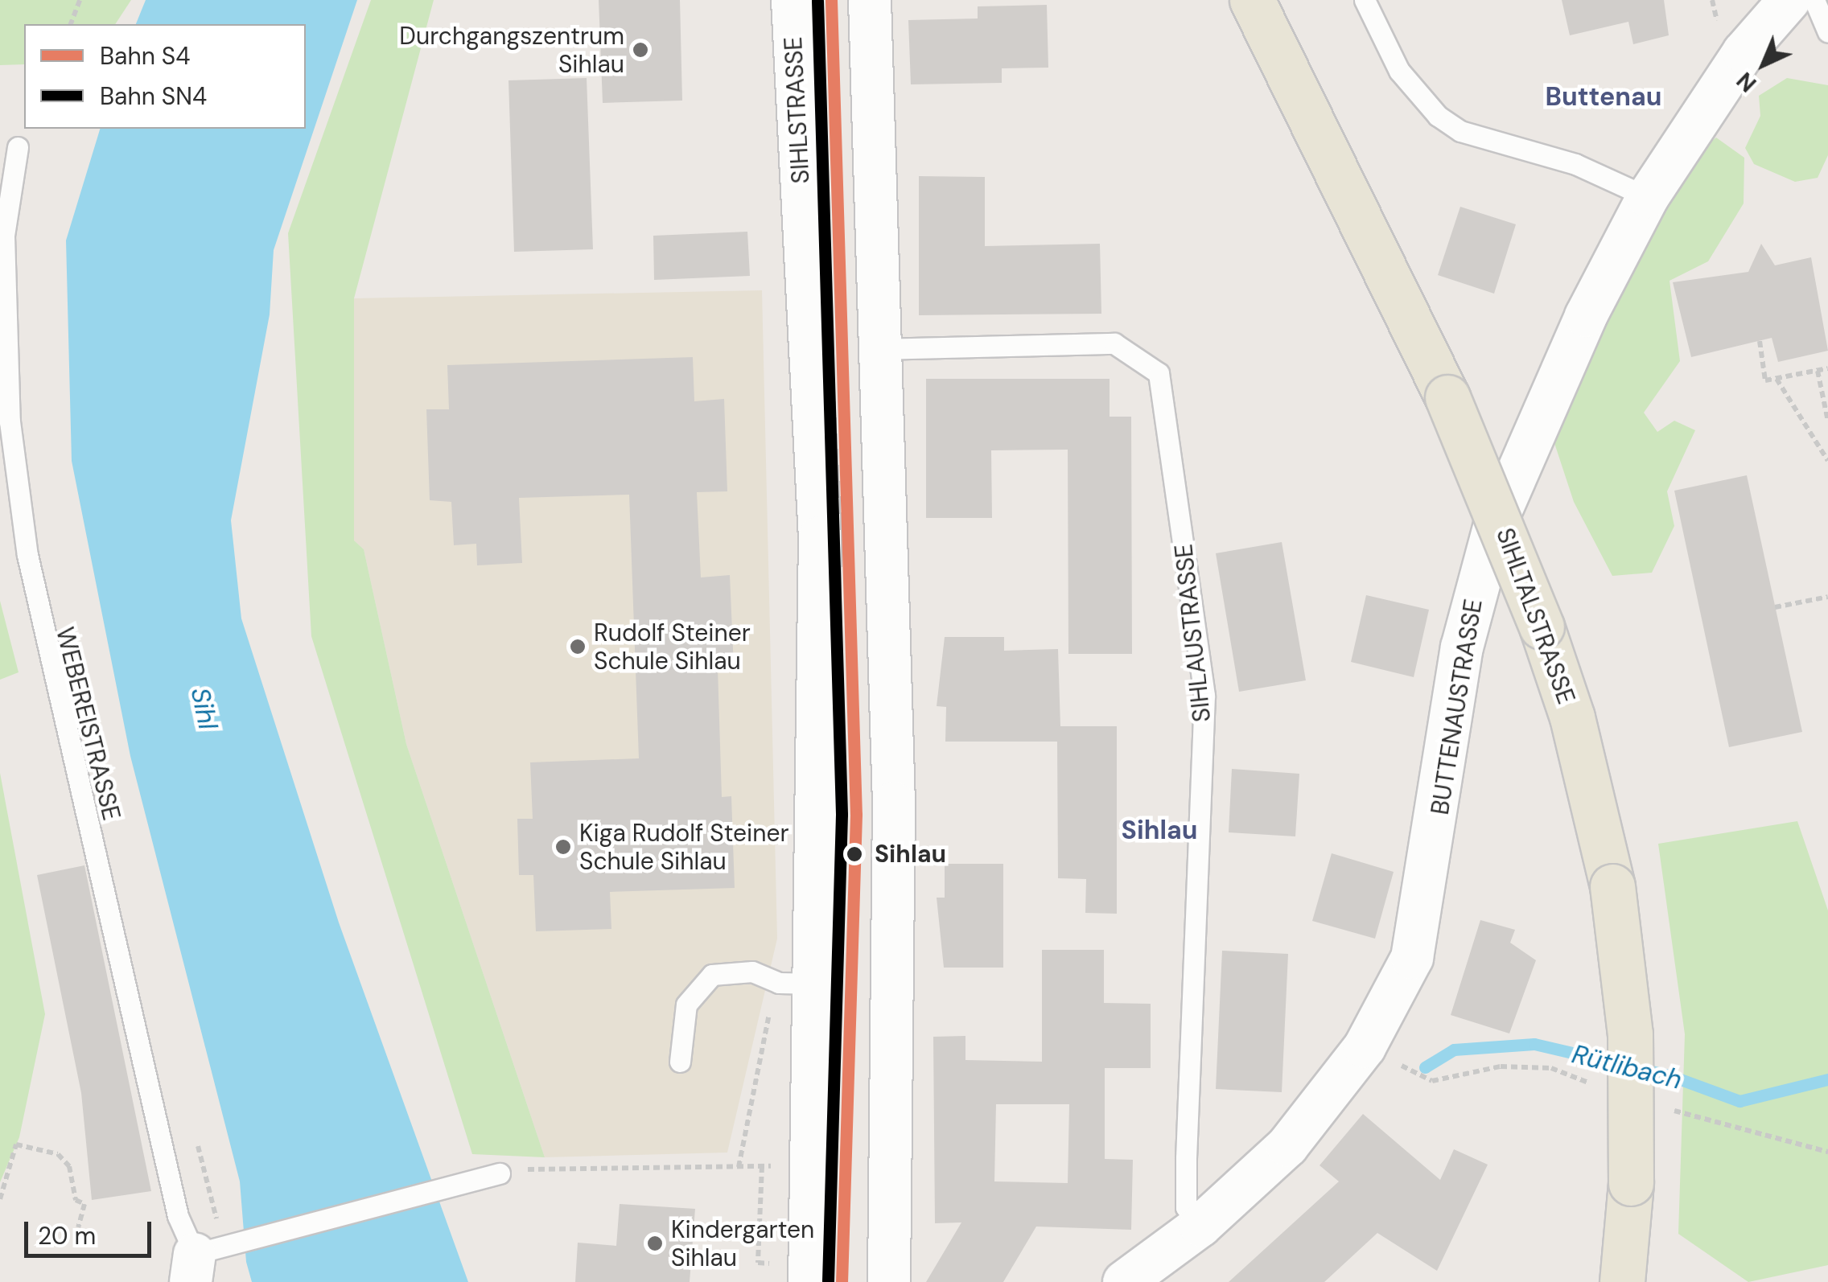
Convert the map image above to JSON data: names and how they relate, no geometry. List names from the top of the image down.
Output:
{
  "streets": {
    "main road": ["SIHLTALSTRASSE"],
    "street": ["SIHLSTRASSE", "BUTTENAUSTRASSE"],
    "lane": ["SIHLAUSTRASSE"]
  },
  "crossings": [
    ["SIHLAUSTRASSE", "BUTTENAUSTRASSE"]
  ],
  "districts": ["Buttenau", "Sihlau"],
  "water": ["Sihl", "Rütlibach"],
  "places": [
    "Durchgangszentrum Sihlau",
    "Rudolf Steiner Schule Sihlau",
    "Kiga Rudolf Steiner Schule Sihlau",
    "Sihlau",
    "Kindergarten Sihlau"
  ],
  "lines": ["rail line S4", "rail line SN4"],
  "legend": ["Bahn S4", "Bahn SN4"],
  "scale_bar": "20 m",
  "north": "bottom left"
}
